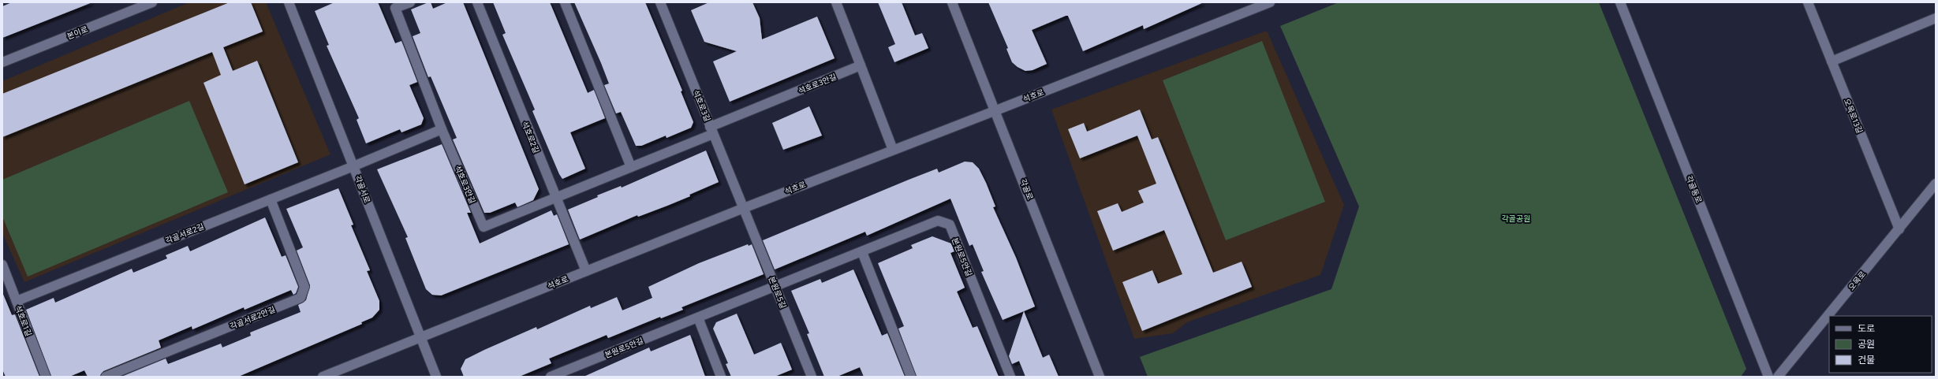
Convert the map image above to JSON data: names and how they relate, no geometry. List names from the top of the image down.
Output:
{
  "streets": {
    "street": [
      "본이로",
      "석호로3안길",
      "석호로",
      "석호로3길",
      "오목로13길",
      "석호로2길",
      "각골서로",
      "각골로",
      "각골동로",
      "각골서로2길",
      "본원로5안길",
      "오목로",
      "본원로5길",
      "각골서로2안길",
      "석호로1길"
    ]
  },
  "crossings": [
    ["석호로3안길", "석호로3길"],
    ["석호로3안길", "석호로2길"],
    ["석호로3안길", "각골서로2길"],
    ["석호로", "석호로3길"],
    ["석호로", "석호로2길"],
    ["석호로", "각골서로"],
    ["석호로", "각골로"],
    ["석호로", "본원로5길"],
    ["석호로3길", "본원로5길"],
    ["오목로13길", "오목로"],
    ["각골서로", "각골서로2길"],
    ["각골서로2길", "각골서로2안길"],
    ["각골서로2길", "석호로1길"],
    ["본원로5안길", "본원로5길"]
  ],
  "parks": ["각골공원"],
  "legend": ["도로", "공원", "건물"]
}
